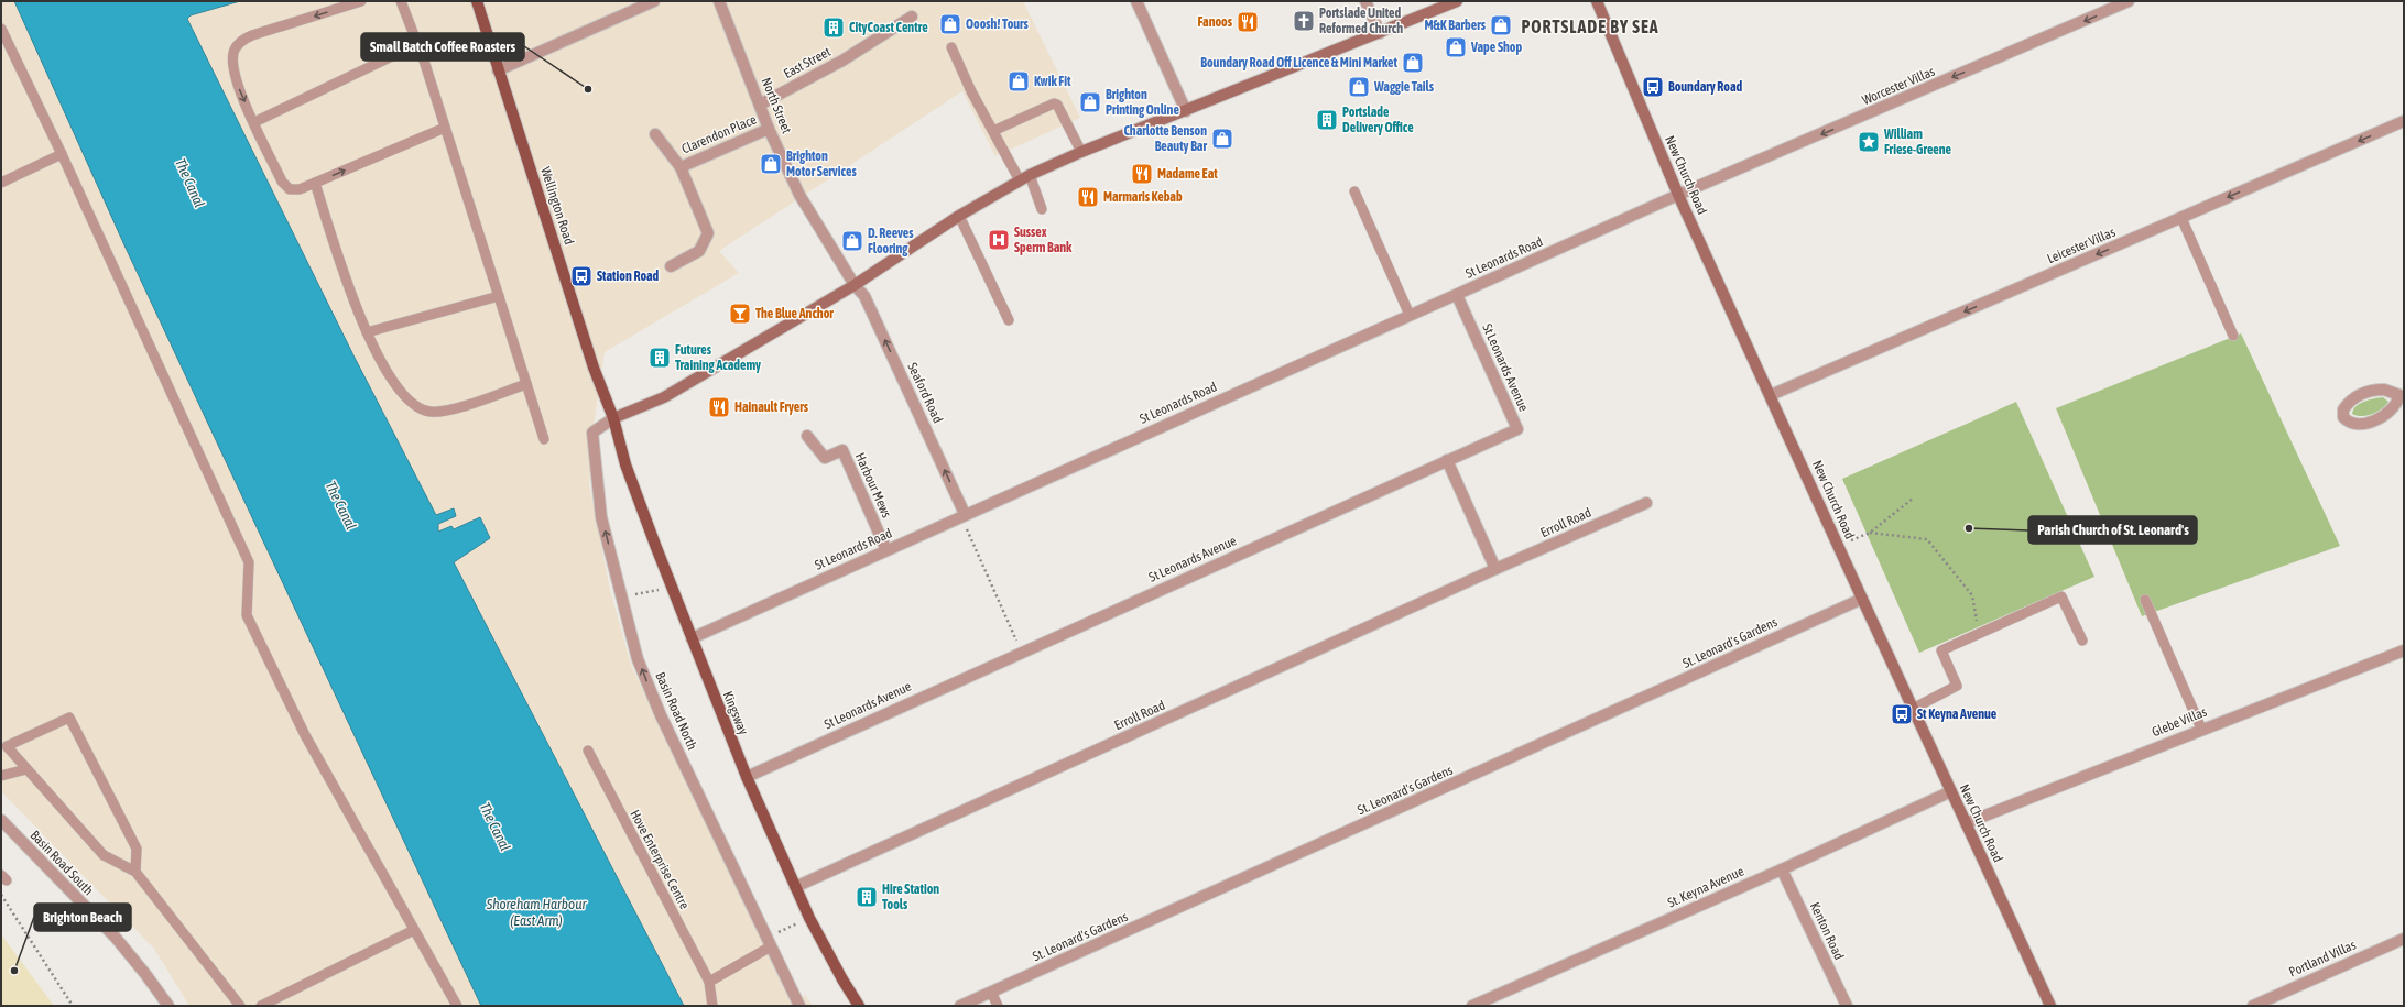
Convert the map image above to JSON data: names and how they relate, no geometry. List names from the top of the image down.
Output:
{
  "streets": {
    "main road": ["New Church Road", "Wellington Road", "Kingsway"],
    "street": [
      "East Street",
      "Worcester Villas",
      "North Street",
      "Clarendon Place",
      "Leicester Villas",
      "St Leonards Road",
      "St Leonards Avenue",
      "Seaford Road",
      "Harbour Mews",
      "Erroll Road",
      "St. Leonard's Gardens",
      "Basin Road North",
      "Glebe Villas",
      "Basin Road South",
      "St. Keyna Avenue",
      "Kenton Road",
      "Portland Villas"
    ],
    "lane": ["Hove Enterprise Centre"]
  },
  "crossings": [
    ["East Street", "North Street"],
    ["Worcester Villas", "New Church Road"],
    ["Worcester Villas", "St Leonards Road"],
    ["North Street", "Clarendon Place"],
    ["North Street", "Seaford Road"],
    ["New Church Road", "Leicester Villas"],
    ["New Church Road", "St Leonards Road"],
    ["New Church Road", "St. Leonard's Gardens"],
    ["New Church Road", "Glebe Villas"],
    ["New Church Road", "St. Keyna Avenue"],
    ["Wellington Road", "Basin Road North"],
    ["Wellington Road", "Kingsway"],
    ["St Leonards Road", "St Leonards Avenue"],
    ["St Leonards Road", "Seaford Road"],
    ["St Leonards Road", "Harbour Mews"],
    ["St Leonards Road", "Kingsway"],
    ["St Leonards Avenue", "Kingsway"],
    ["Erroll Road", "Kingsway"],
    ["Basin Road North", "Kingsway"],
    ["St. Keyna Avenue", "Kenton Road"]
  ],
  "one_way": [
    "Worcester Villas",
    "Leicester Villas",
    "Seaford Road",
    "Basin Road North"
  ],
  "districts": ["PORTSLADE BY SEA"],
  "water": ["The Canal", "Shoreham Harbour (East Arm)"],
  "places": {
    "church": ["Portslade United Reformed Church"],
    "restaurant": [
      "Fanoos",
      "Madame Eat",
      "Marmaris Kebab",
      "Hainault Fryers"
    ],
    "shop": [
      "Ooosh! Tours",
      "M&K Barbers",
      "Vape Shop",
      "Boundary Road Off Licence & Mini Market",
      "Kwik Fit",
      "Waggie Tails",
      "Brighton Printing Online",
      "Charlotte Benson Beauty Bar",
      "Brighton Motor Services",
      "D. Reeves Flooring"
    ],
    "building": [
      "CityCoast Centre",
      "Portslade Delivery Office",
      "Futures Training Academy",
      "Hire Station Tools"
    ],
    "bus stop": ["Boundary Road", "Station Road", "St Keyna Avenue"],
    "other": ["Small Batch Coffee Roasters", "Parish Church of St. Leonard's", "Brighton Beach"],
    "place": ["William Friese-Greene"],
    "hospital": ["Sussex Sperm Bank"],
    "bar": ["The Blue Anchor"]
  }
}
